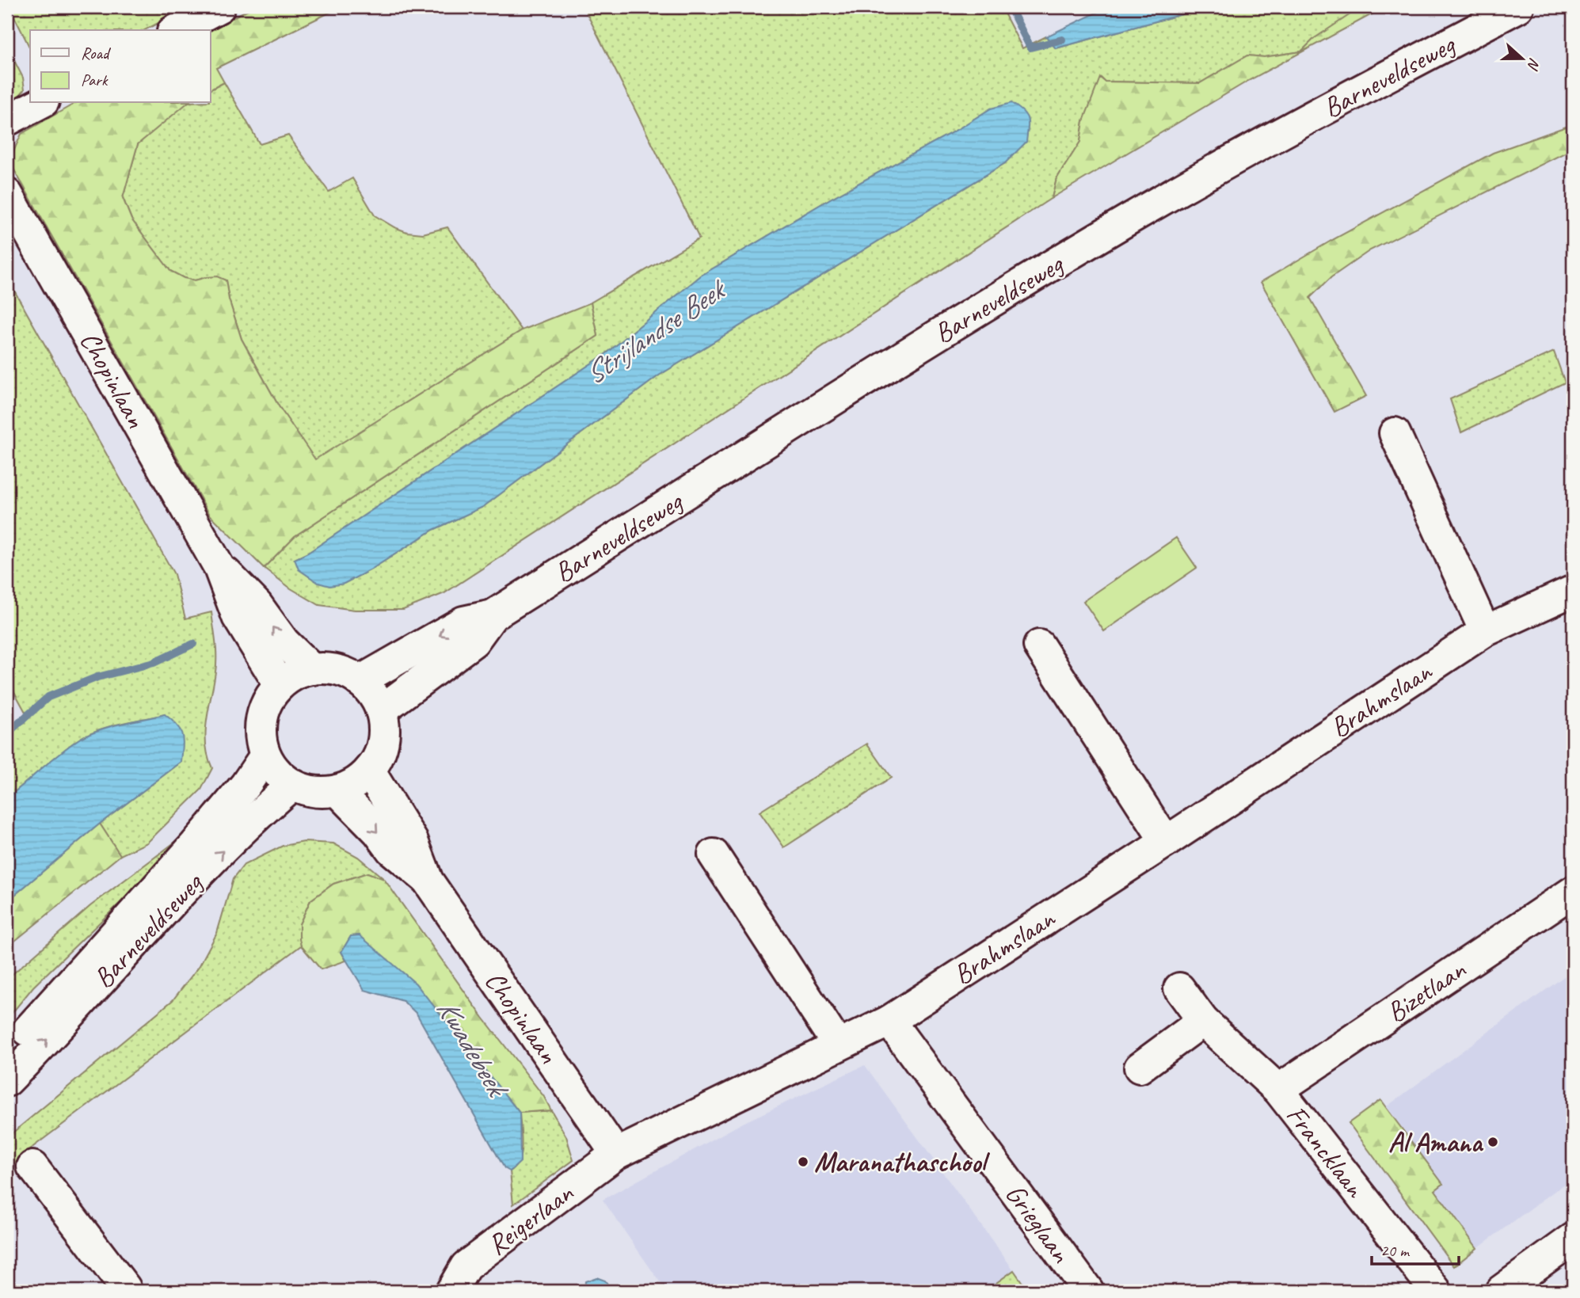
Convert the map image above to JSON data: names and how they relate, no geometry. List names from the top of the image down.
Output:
{
  "streets": {
    "street": [
      "Barneveldseweg",
      "Chopinlaan",
      "Brahmslaan",
      "Bizetlaan",
      "Francklaan",
      "Reigerlaan",
      "Grieglaan"
    ]
  },
  "crossings": [
    ["Barneveldseweg", "Chopinlaan"],
    ["Chopinlaan", "Brahmslaan"],
    ["Chopinlaan", "Reigerlaan"],
    ["Brahmslaan", "Reigerlaan"],
    ["Brahmslaan", "Grieglaan"],
    ["Bizetlaan", "Francklaan"]
  ],
  "water": ["Strijlandse Beek", "Kwadebeek"],
  "places": ["Al Amana", "Maranathaschool"],
  "legend": ["Road", "Park"],
  "scale_bar": "20 m",
  "north": "right"
}
